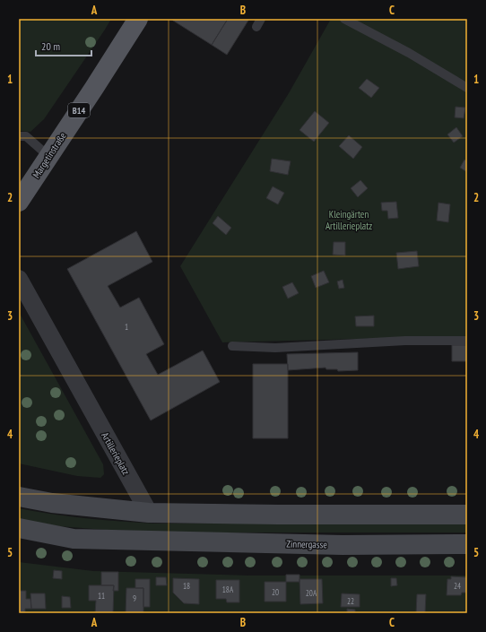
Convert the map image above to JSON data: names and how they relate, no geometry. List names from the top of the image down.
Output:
{
  "streets": {
    "main road": ["B14", "Margetinstraße", "Zinnergasse"],
    "street": ["Artillerieplatz"]
  },
  "parks": ["Kleingärten Artillerieplatz"],
  "house_numbers": [
    "1",
    "18",
    "24",
    "18A",
    "20",
    "20A",
    "11",
    "9",
    "22"
  ],
  "scale_bar": "20 m",
  "grid": {
    "columns": ["A", "B", "C"],
    "rows": [
      "1",
      "2",
      "3",
      "4",
      "5"
    ]
  }
}
